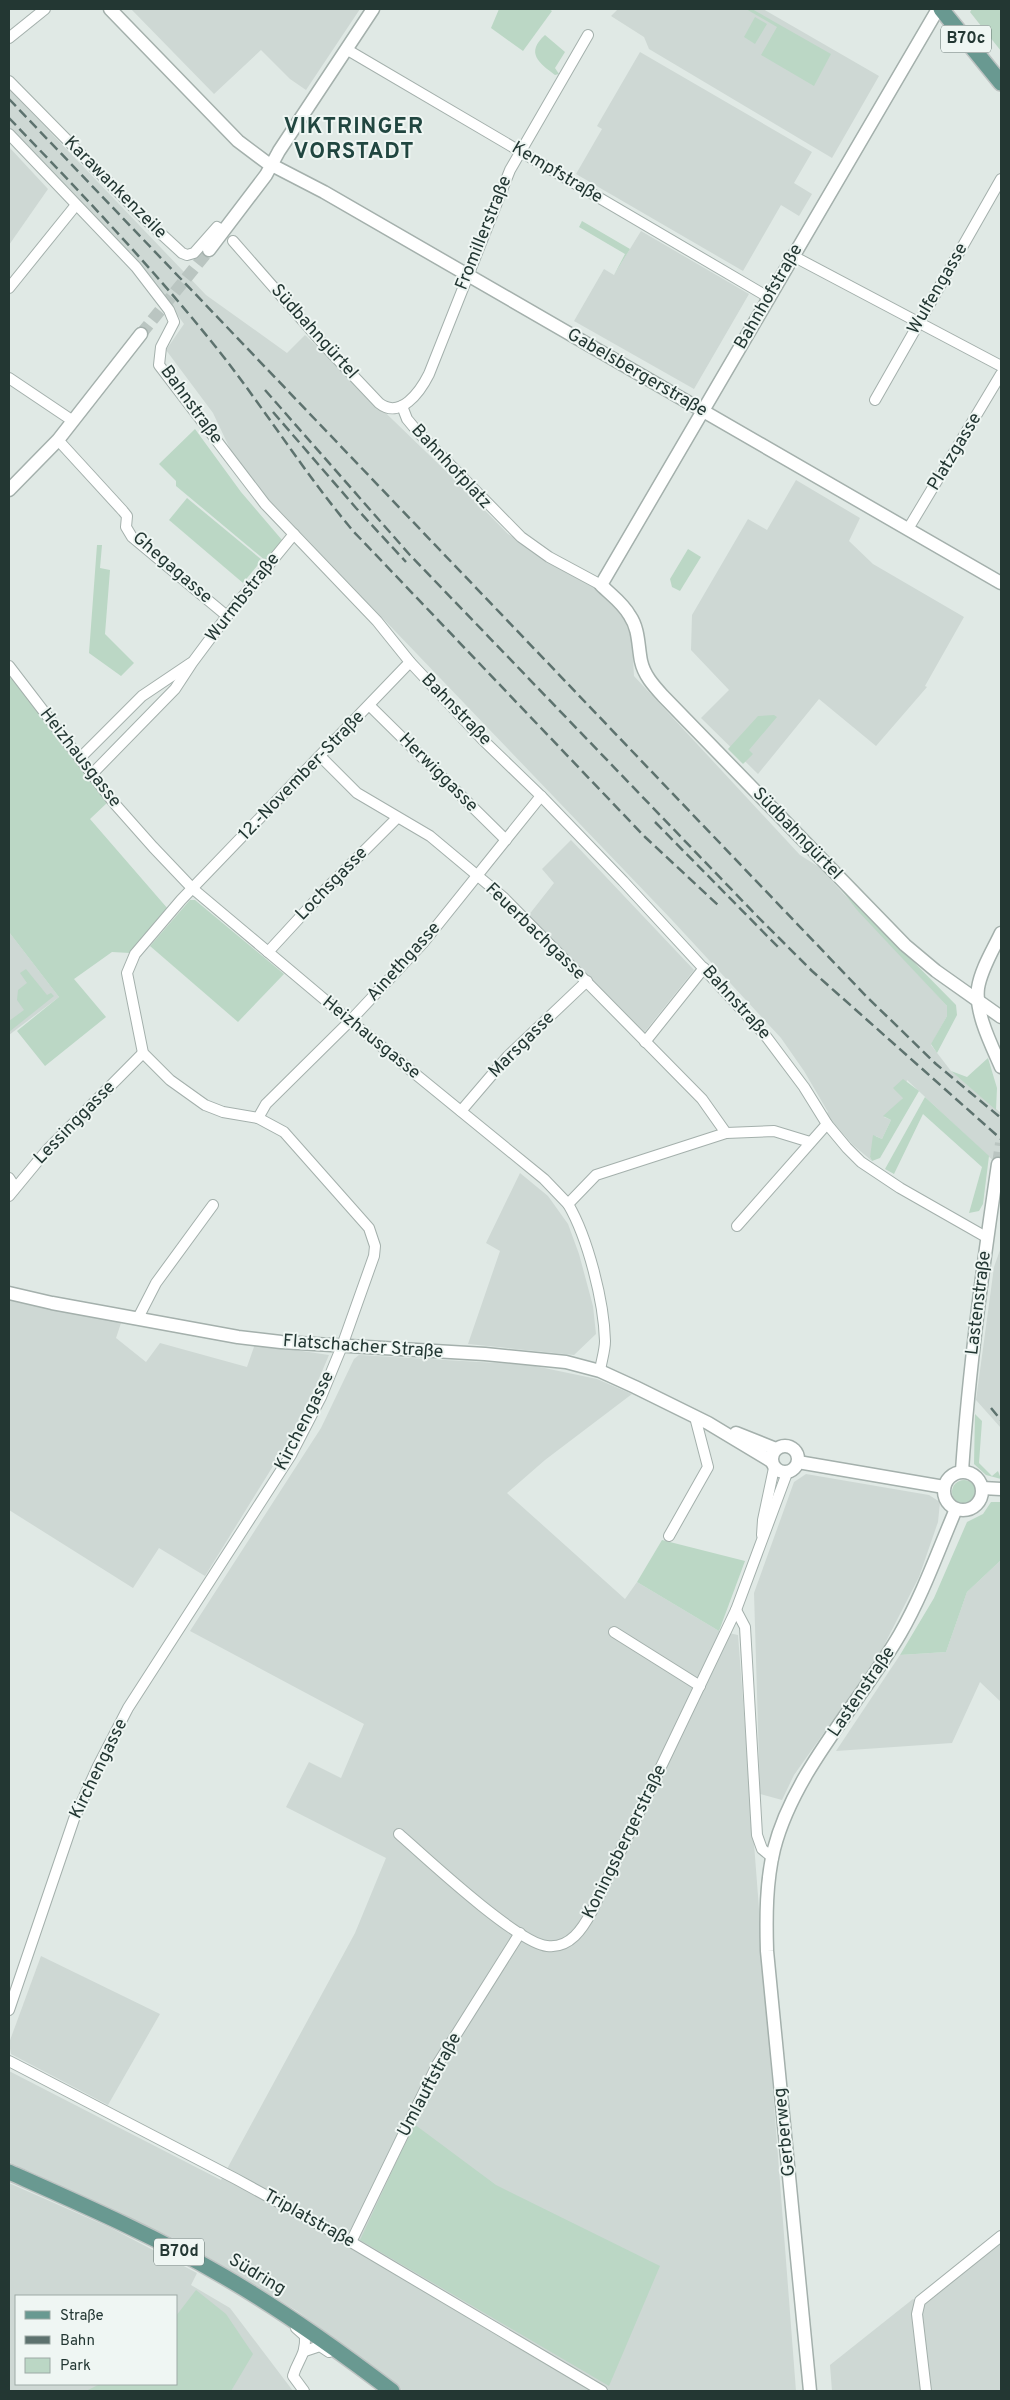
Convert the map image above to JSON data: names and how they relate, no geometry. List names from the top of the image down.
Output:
{
  "streets": {
    "main road": ["B70c", "B70d", "Südring"],
    "street": [
      "Kempfstraße",
      "Karawankenzeile",
      "Fromillerstraße",
      "Wulfengasse",
      "Bahnhofstraße",
      "Südbahngürtel",
      "Gabelsbergerstraße",
      "Bahnstraße",
      "Platzgasse",
      "Bahnhofplatz",
      "Ghegagasse",
      "Wurmbstraße",
      "Heizhausgasse",
      "Herwiggasse",
      "12.-November-Straße",
      "Lochsgasse",
      "Feuerbachgasse",
      "Ainethgasse",
      "Marsgasse",
      "Lessinggasse",
      "Lastenstraße",
      "Flatschacher Straße",
      "Kirchengasse",
      "Koningsbergerstraße",
      "Umlauftstraße",
      "Gerberweg",
      "Triplatstraße"
    ]
  },
  "crossings": [
    ["B70c", "Bahnhofstraße"],
    ["Kempfstraße", "Fromillerstraße"],
    ["Kempfstraße", "Bahnhofstraße"],
    ["Fromillerstraße", "Südbahngürtel"],
    ["Fromillerstraße", "Gabelsbergerstraße"],
    ["Fromillerstraße", "Bahnhofplatz"],
    ["Bahnhofstraße", "Südbahngürtel"],
    ["Bahnhofstraße", "Gabelsbergerstraße"],
    ["Bahnhofstraße", "Bahnhofplatz"],
    ["Südbahngürtel", "Bahnhofplatz"],
    ["Gabelsbergerstraße", "Platzgasse"],
    ["Bahnstraße", "Wurmbstraße"],
    ["Bahnstraße", "12.-November-Straße"],
    ["Bahnstraße", "Ainethgasse"],
    ["Bahnstraße", "Lastenstraße"],
    ["Ghegagasse", "Wurmbstraße"],
    ["Wurmbstraße", "Heizhausgasse"],
    ["Heizhausgasse", "12.-November-Straße"],
    ["Heizhausgasse", "Lochsgasse"],
    ["Heizhausgasse", "Ainethgasse"],
    ["Heizhausgasse", "Marsgasse"],
    ["Heizhausgasse", "Flatschacher Straße"],
    ["Herwiggasse", "12.-November-Straße"],
    ["Herwiggasse", "Ainethgasse"],
    ["12.-November-Straße", "Feuerbachgasse"],
    ["Lochsgasse", "Feuerbachgasse"],
    ["Feuerbachgasse", "Ainethgasse"],
    ["Feuerbachgasse", "Marsgasse"],
    ["Ainethgasse", "Kirchengasse"],
    ["Lessinggasse", "Kirchengasse"],
    ["Lastenstraße", "Gerberweg"],
    ["Flatschacher Straße", "Kirchengasse"],
    ["Flatschacher Straße", "Koningsbergerstraße"],
    ["Koningsbergerstraße", "Umlauftstraße"],
    ["Umlauftstraße", "Triplatstraße"]
  ],
  "districts": ["VIKTRINGER VORSTADT"],
  "legend": ["Straße", "Bahn", "Park"]
}
